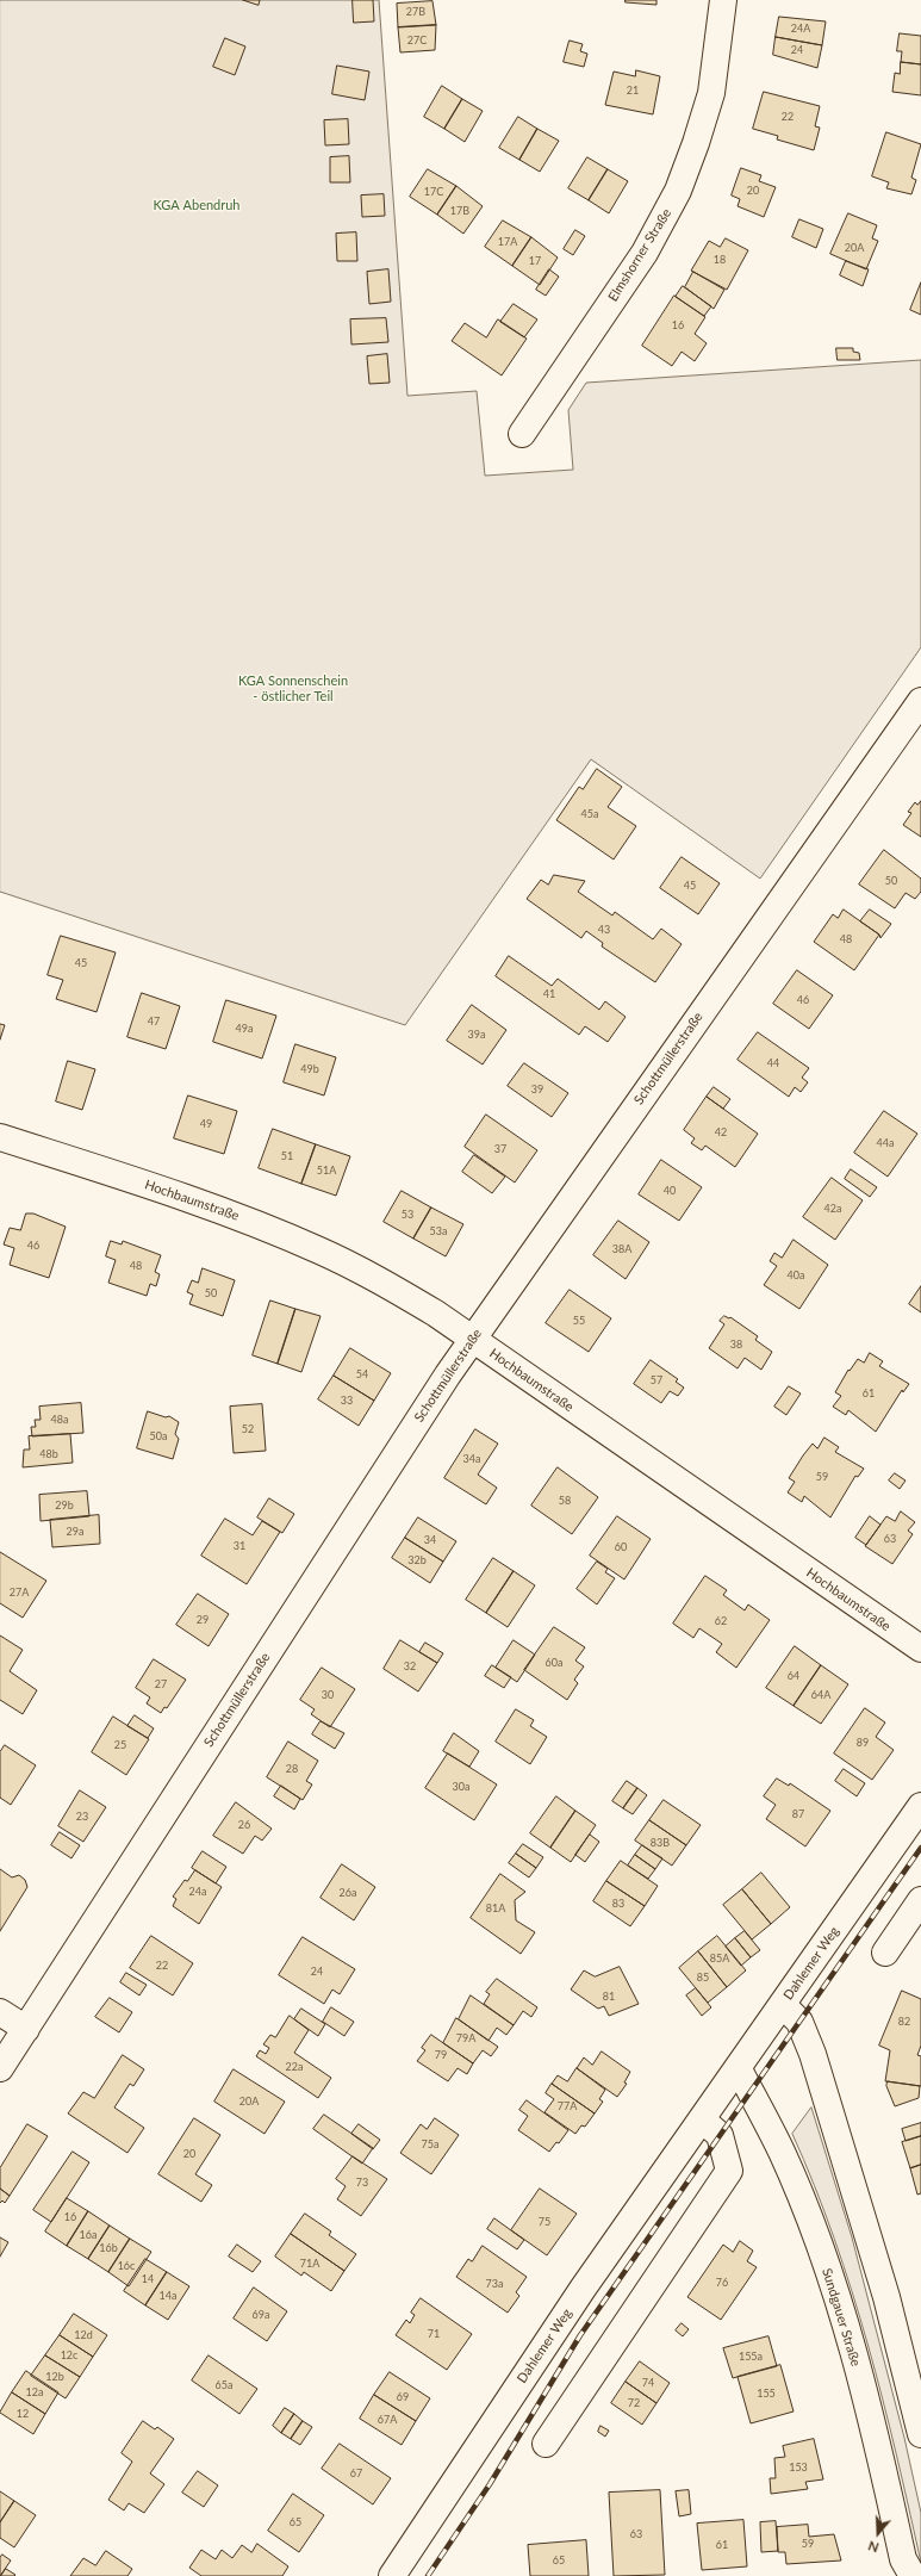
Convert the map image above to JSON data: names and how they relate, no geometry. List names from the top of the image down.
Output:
{
  "streets": {
    "street": [
      "Elmshorner Straße",
      "Schottmüllerstraße",
      "Hochbaumstraße",
      "Dahlemer Weg",
      "Sundgauer Straße"
    ]
  },
  "crossings": [
    ["Schottmüllerstraße", "Hochbaumstraße"],
    ["Dahlemer Weg", "Sundgauer Straße"]
  ],
  "parks": ["KGA Abendruh", "KGA Sonnenschein - östlicher Teil"],
  "house_numbers": [
    "27B",
    "24A",
    "27C",
    "24",
    "21",
    "22",
    "20",
    "17C",
    "17B",
    "17A",
    "20A",
    "18",
    "17",
    "16",
    "45a",
    "50",
    "45",
    "43",
    "48",
    "45",
    "41",
    "46",
    "47",
    "49a",
    "39a",
    "44",
    "49b",
    "39",
    "49",
    "42",
    "44a",
    "37",
    "51",
    "51A",
    "40",
    "42a",
    "53",
    "53a",
    "46",
    "38A",
    "48",
    "40a",
    "50",
    "55",
    "38",
    "54",
    "57",
    "61",
    "33",
    "48a",
    "52",
    "50a",
    "48b",
    "34a",
    "59",
    "58",
    "29b",
    "29a",
    "63",
    "34",
    "31",
    "60",
    "32b",
    "27A",
    "29",
    "62",
    "60a",
    "32",
    "64",
    "27",
    "30",
    "64A",
    "89",
    "25",
    "28",
    "30a",
    "87",
    "23",
    "26",
    "83B",
    "24a",
    "26a",
    "83",
    "81A",
    "85A",
    "22",
    "24",
    "85",
    "81",
    "82",
    "79A",
    "79",
    "22a",
    "20A",
    "77A",
    "75a",
    "20",
    "73",
    "16",
    "75",
    "16a",
    "16b",
    "71A",
    "16c",
    "14",
    "76",
    "73a",
    "14a",
    "69a",
    "71",
    "12d",
    "12c",
    "155a",
    "12b",
    "74",
    "65a",
    "12a",
    "155",
    "69",
    "72",
    "12",
    "67A",
    "153",
    "67",
    "65",
    "63",
    "59",
    "61",
    "65"
  ],
  "north": "bottom"
}
